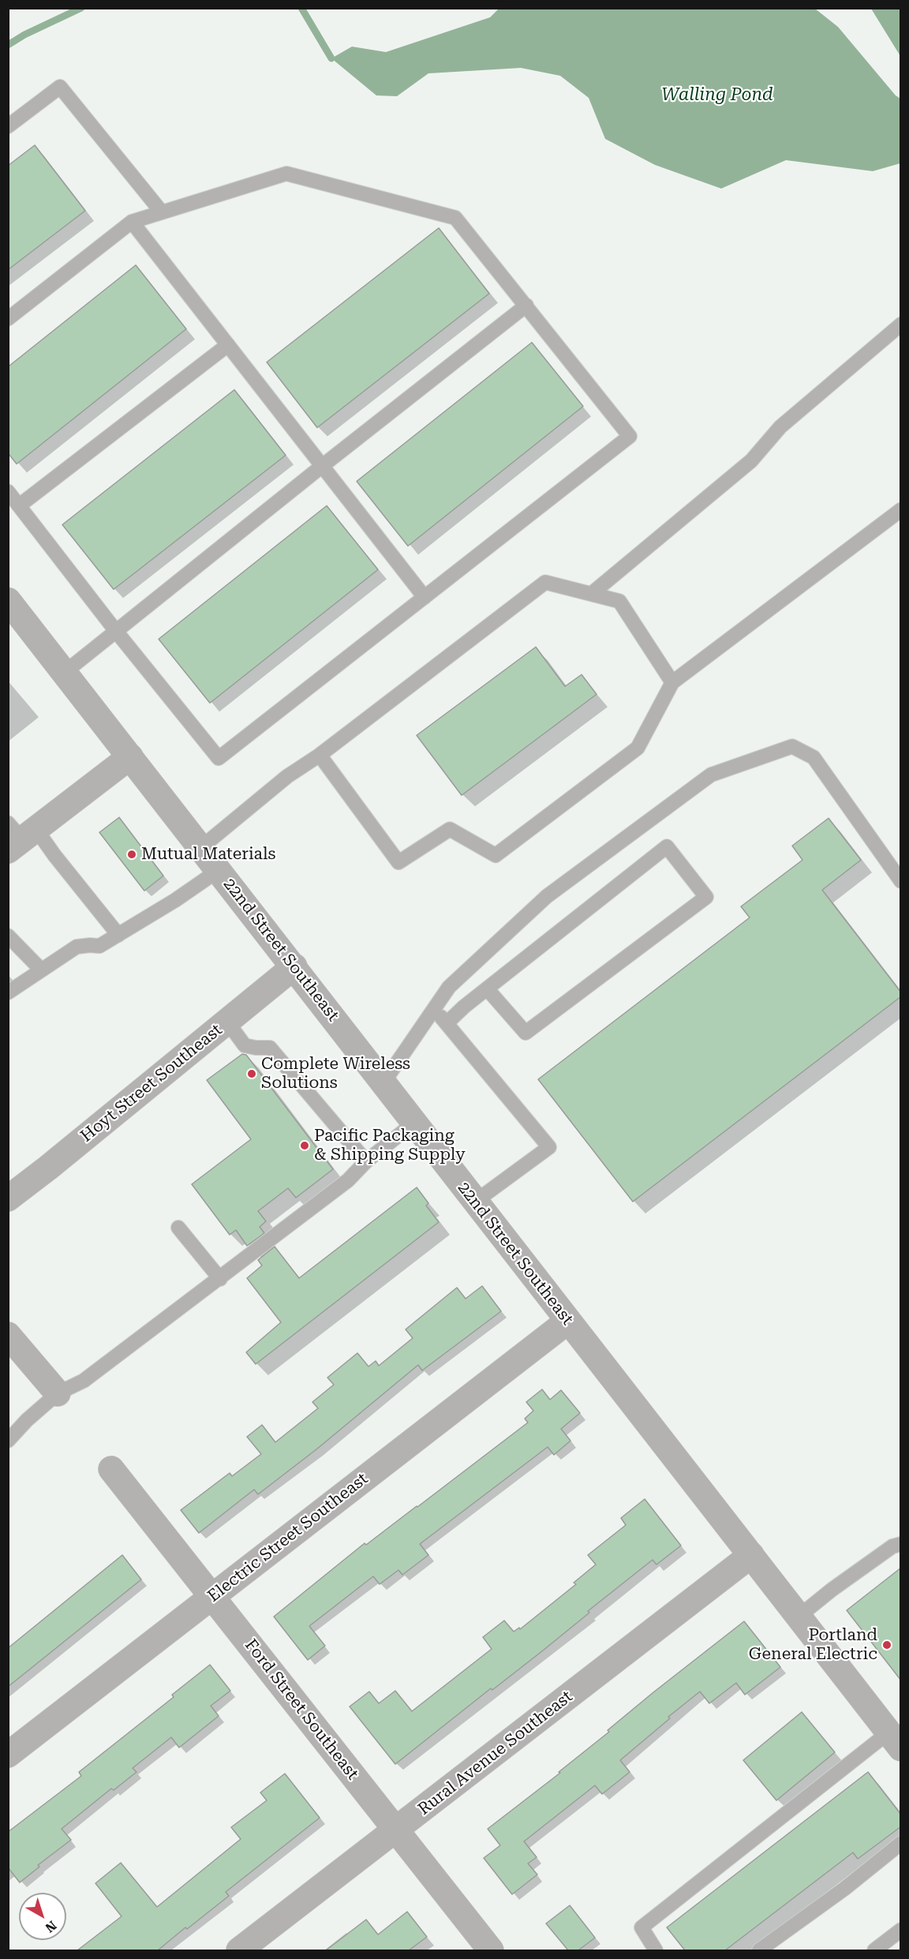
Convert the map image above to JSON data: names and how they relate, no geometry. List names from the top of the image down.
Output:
{
  "streets": {
    "street": [
      "22nd Street Southeast",
      "Hoyt Street Southeast",
      "Electric Street Southeast",
      "Ford Street Southeast",
      "Rural Avenue Southeast"
    ]
  },
  "crossings": [
    ["22nd Street Southeast", "Hoyt Street Southeast"],
    ["22nd Street Southeast", "Electric Street Southeast"],
    ["22nd Street Southeast", "Rural Avenue Southeast"],
    ["Electric Street Southeast", "Ford Street Southeast"],
    ["Ford Street Southeast", "Rural Avenue Southeast"]
  ],
  "water": ["Walling Pond"],
  "places": [
    "Mutual Materials",
    "Complete Wireless Solutions",
    "Pacific Packaging & Shipping Supply",
    "Portland General Electric"
  ],
  "north": "bottom right"
}
